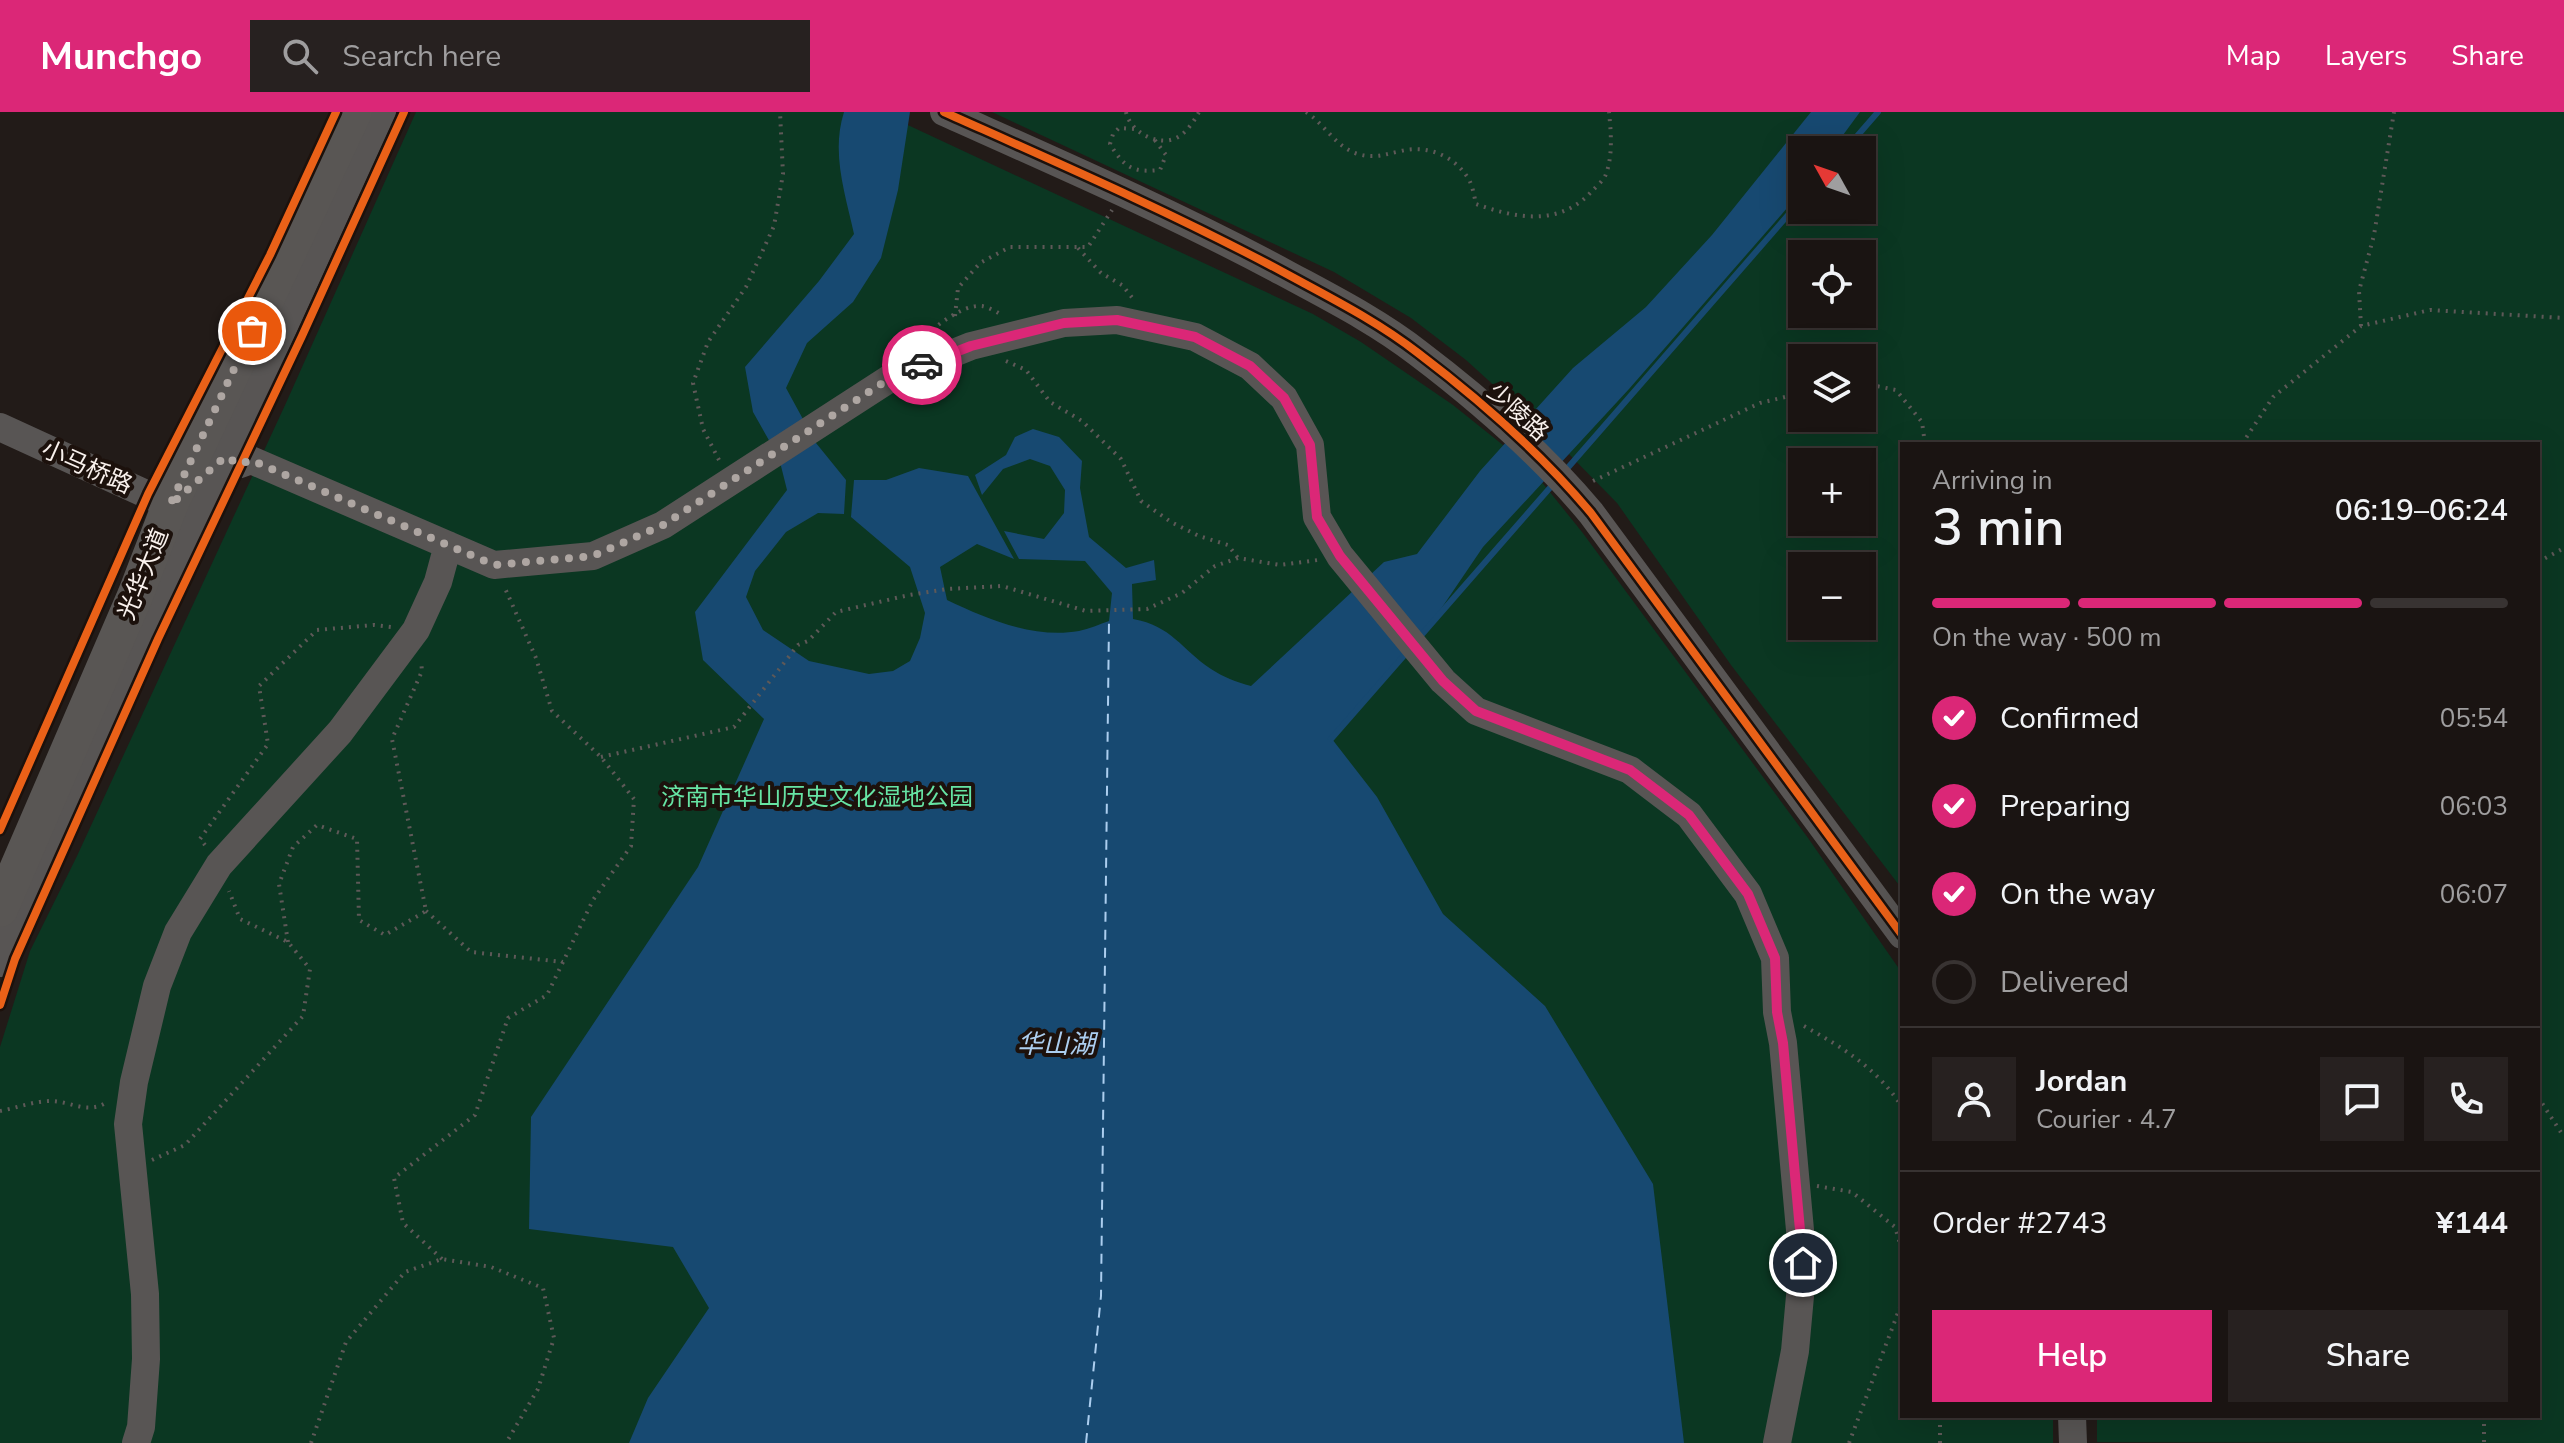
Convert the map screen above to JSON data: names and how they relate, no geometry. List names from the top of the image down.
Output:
{
  "streets": {
    "main road": ["光华大道"],
    "street": ["少陵路", "小马桥路"]
  },
  "crossings": [
    ["小马桥路", "光华大道"]
  ],
  "water": ["华山湖"],
  "parks": ["济南市华山历史文化湿地公园"],
  "north": "top left",
  "page": {
    "header": "Munchgo",
    "search": "Search here",
    "nav": ["Map", "Layers", "Share"],
    "map_buttons": ["+", "−"],
    "heading": ["3 min", "Arriving in", "06:19–06:24"],
    "panel": [
      "Jordan",
      "Courier · 4.7",
      "Order #2743",
      "¥144"
    ],
    "bar": "On the way · 500 m",
    "list": [
      ["Confirmed", "05:54"],
      ["Preparing", "06:03"],
      ["On the way", "06:07"],
      "Delivered"
    ],
    "buttons": ["Help", "Share"]
  }
}
